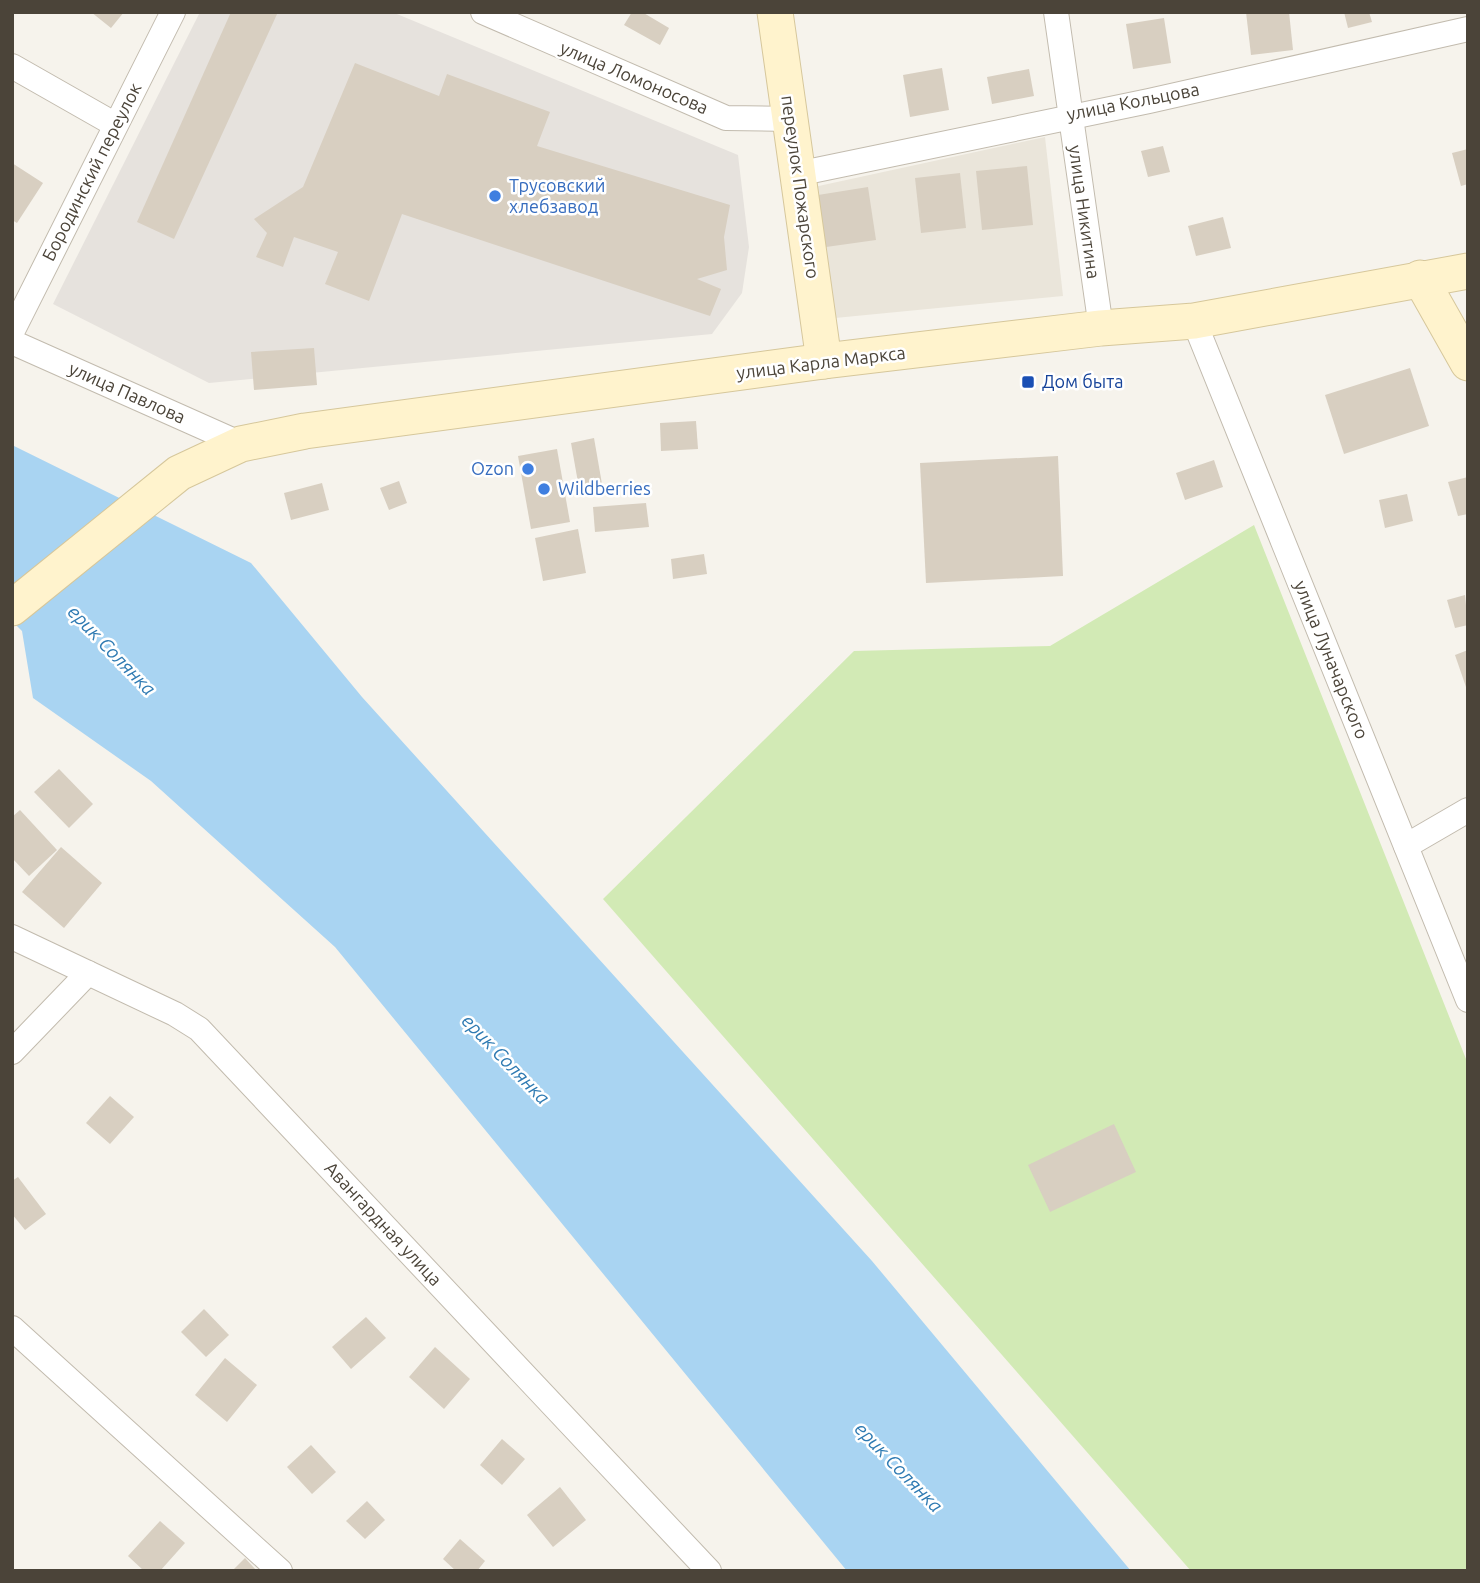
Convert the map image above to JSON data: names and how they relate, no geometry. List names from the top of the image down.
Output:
{
  "streets": {
    "main road": ["переулок Пожарского", "улица Карла Маркса"],
    "street": [
      "улица Ломоносова",
      "улица Кольцова",
      "Бородинский переулок",
      "улица Никитина",
      "улица Павлова",
      "улица Луначарского",
      "Авангардная улица"
    ]
  },
  "crossings": [
    ["улица Ломоносова", "переулок Пожарского"],
    ["улица Кольцова", "переулок Пожарского"],
    ["улица Кольцова", "улица Никитина"],
    ["переулок Пожарского", "улица Карла Маркса"],
    ["улица Никитина", "улица Карла Маркса"],
    ["улица Карла Маркса", "улица Павлова"],
    ["улица Карла Маркса", "улица Луначарского"]
  ],
  "water": ["ерик Солянка"],
  "places": {
    "other": ["Трусовский хлебзавод", "Ozon", "Wildberries"],
    "transit": ["Дом быта"]
  }
}
